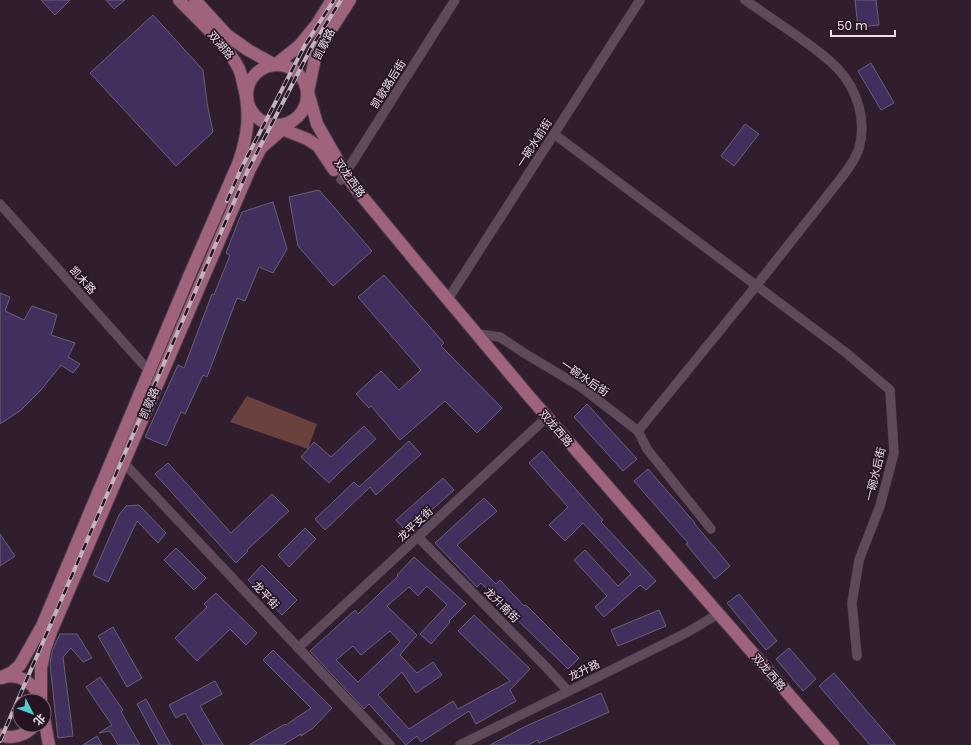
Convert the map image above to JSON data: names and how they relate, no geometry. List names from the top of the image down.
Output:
{
  "streets": {
    "main road": ["凯歌路", "双湖路", "双龙西路"],
    "street": [
      "凯歌路后街",
      "一碗水前街",
      "凯木路",
      "一碗水后街",
      "龙平支街",
      "龙平街",
      "龙升南街",
      "龙升路"
    ]
  },
  "crossings": [
    ["凯歌路", "双湖路"],
    ["凯歌路", "双龙西路"],
    ["凯歌路", "凯木路"],
    ["凯歌路", "龙平街"],
    ["双湖路", "双龙西路"],
    ["凯歌路后街", "双龙西路"],
    ["一碗水前街", "双龙西路"],
    ["一碗水前街", "一碗水后街"],
    ["双龙西路", "一碗水后街"],
    ["双龙西路", "龙平支街"],
    ["双龙西路", "龙升路"],
    ["龙平支街", "龙平街"],
    ["龙平支街", "龙升南街"],
    ["龙升南街", "龙升路"]
  ],
  "scale_bar": "50 m",
  "north": "bottom right"
}
